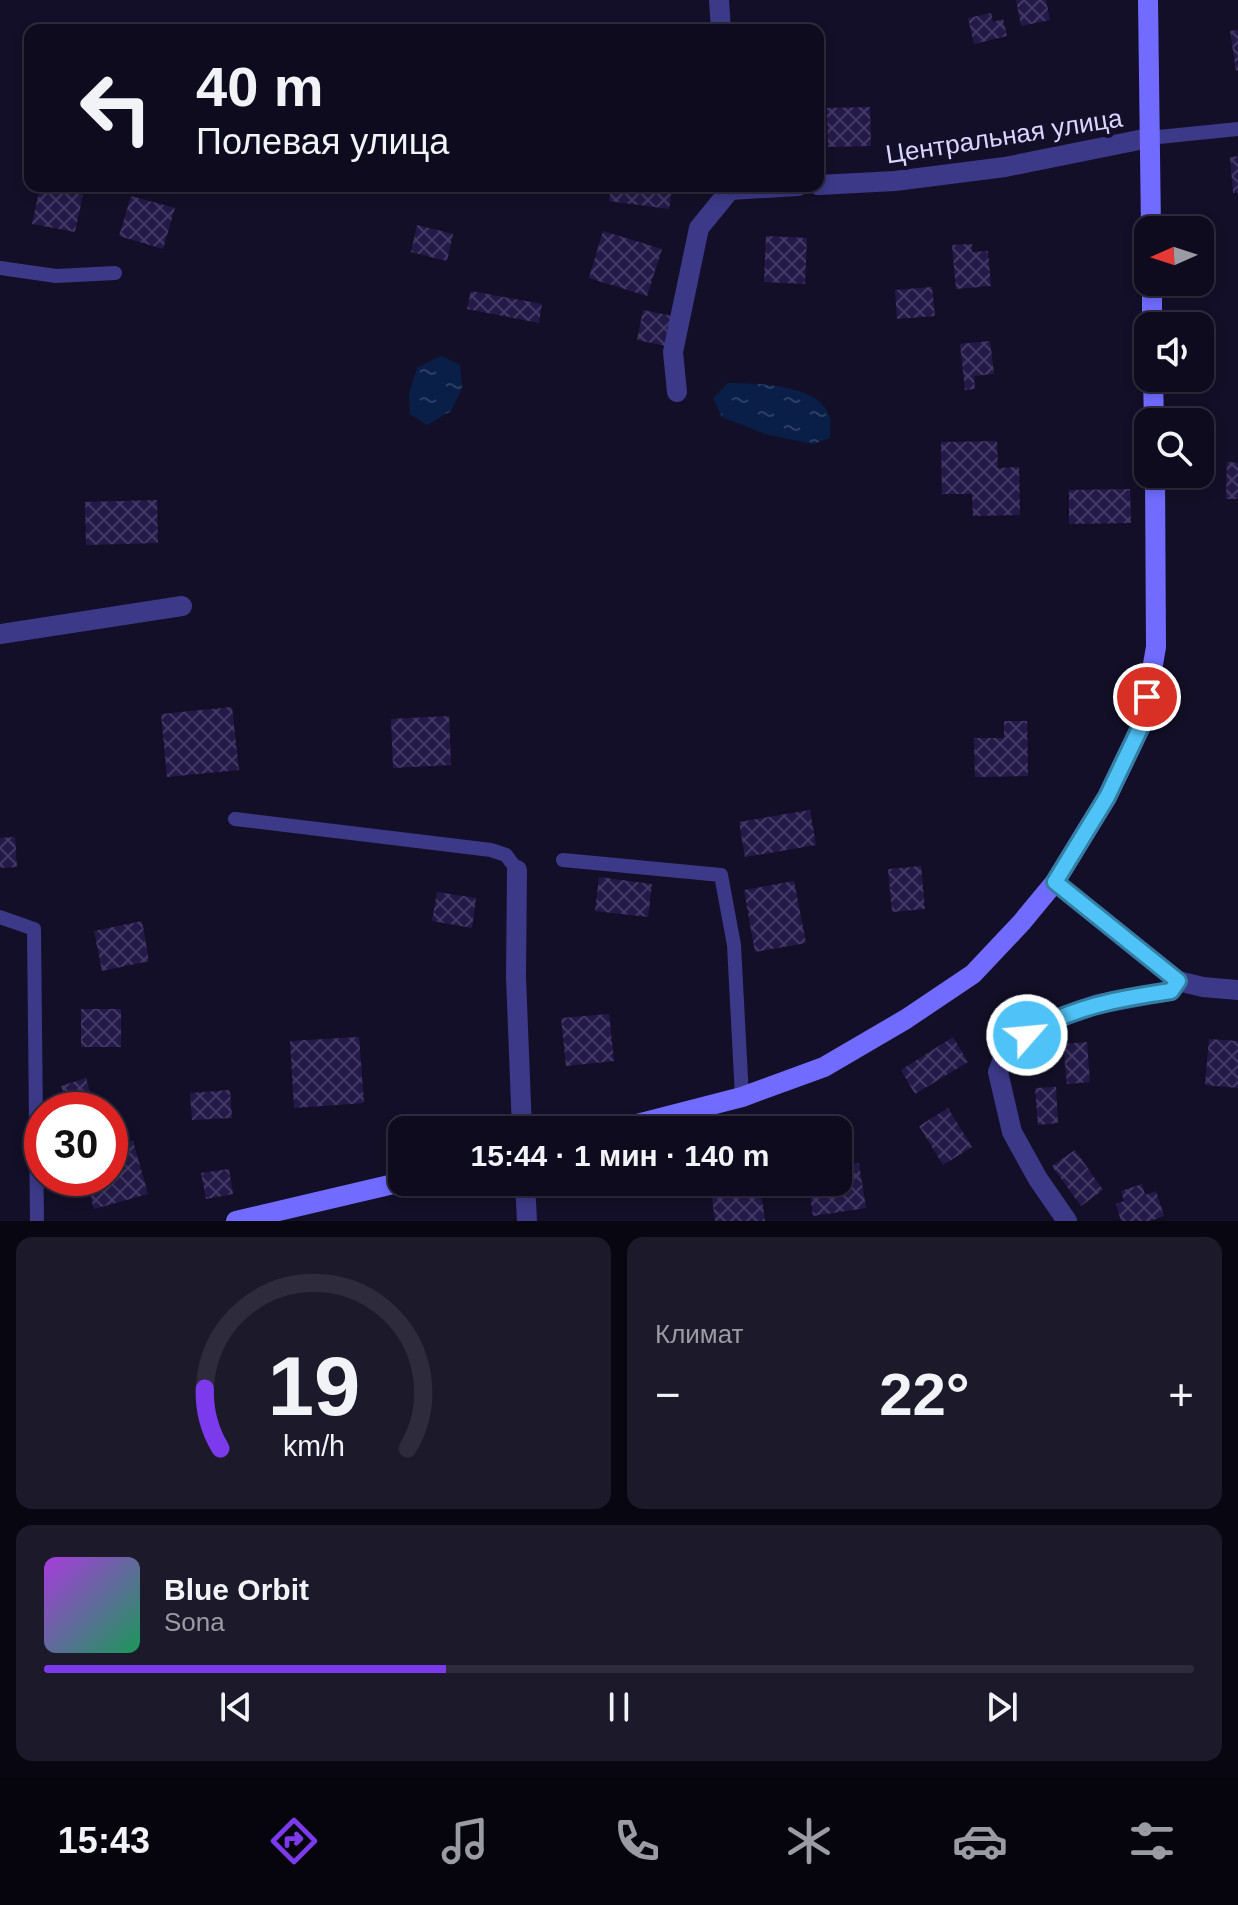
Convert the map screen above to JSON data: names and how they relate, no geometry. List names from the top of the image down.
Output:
{
  "streets": {
    "street": ["Центральная улица"]
  },
  "north": "left",
  "page": {
    "turn": ["40 m", "Полевая улица"],
    "limit": "30",
    "trip": "15:44 · 1 мин · 140 m",
    "tile": "Климат",
    "heat": ["−", "22°", "+"],
    "song": ["Blue Orbit", "Sona"],
    "tabs": "15:43",
    "gauge": ["19", "km/h"]
  }
}
